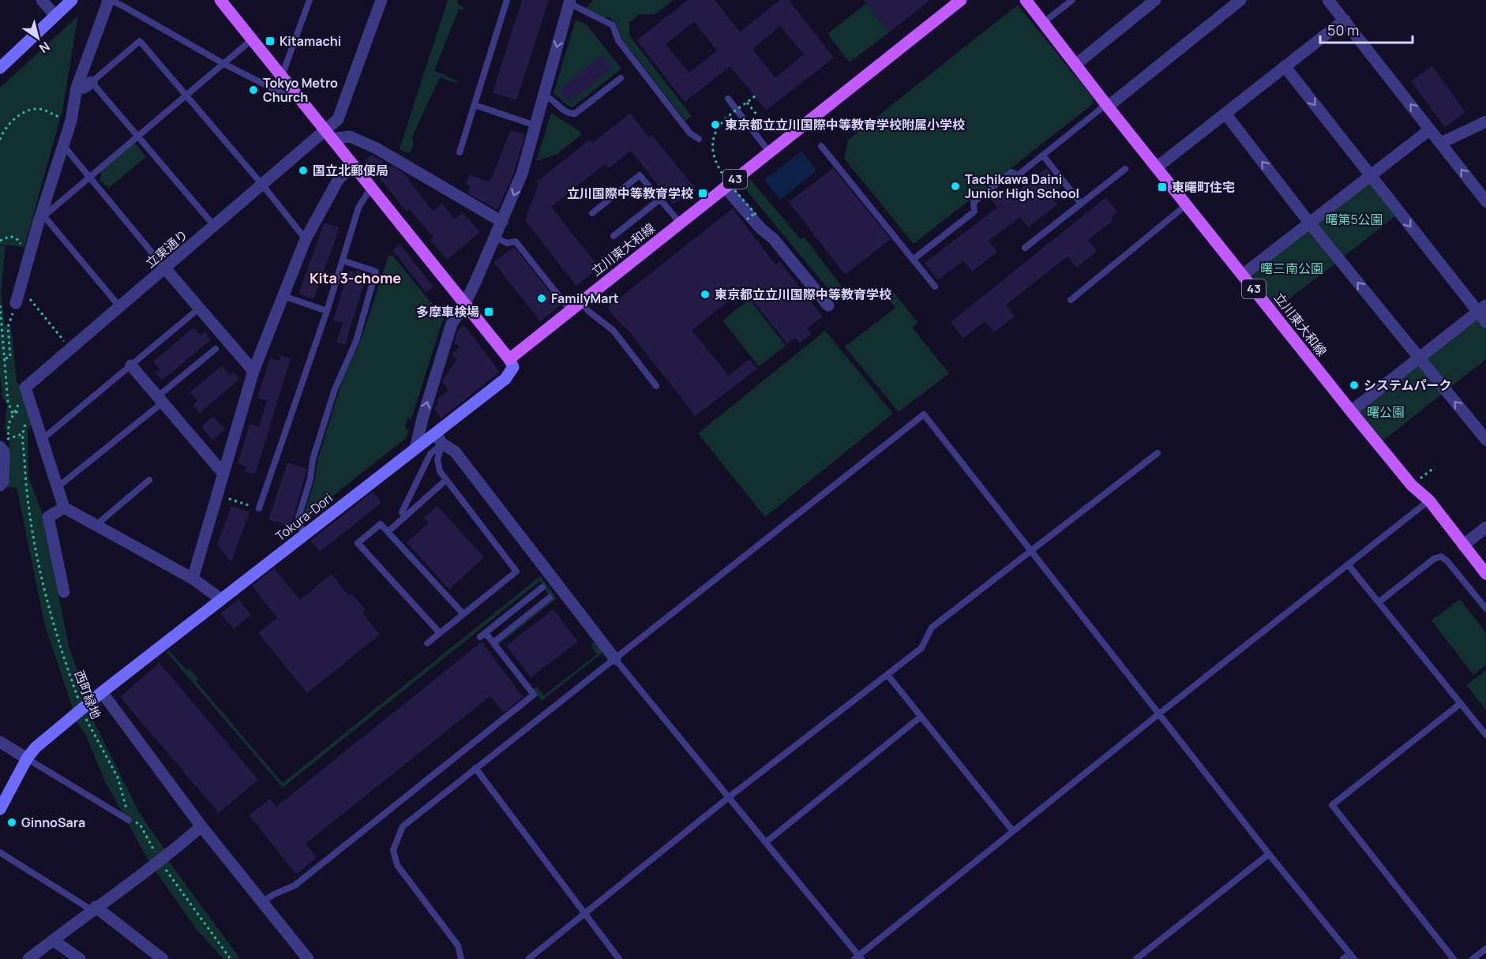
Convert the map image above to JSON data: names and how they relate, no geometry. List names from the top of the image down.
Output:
{
  "streets": {
    "main road": ["43", "立川東大和線"],
    "street": ["立東通り", "Tokura-Dori"],
    "path": ["西町緑地"]
  },
  "crossings": [
    ["立川東大和線", "Tokura-Dori"],
    ["Tokura-Dori", "西町緑地"]
  ],
  "districts": ["Kita 3-chome"],
  "parks": ["曙第5公園", "曙三南公園", "曙公園"],
  "places": {
    "transit": [
      "Kitamachi",
      "東曙町住宅",
      "立川国際中等教育学校",
      "多摩車検場"
    ],
    "other": [
      "Tokyo Metro Church",
      "東京都立立川国際中等教育学校附属小学校",
      "国立北郵便局",
      "Tachikawa Daini Junior High School",
      "東京都立立川国際中等教育学校",
      "FamilyMart",
      "システムパーク",
      "GinnoSara"
    ]
  },
  "scale_bar": "50 m",
  "north": "bottom right"
}
